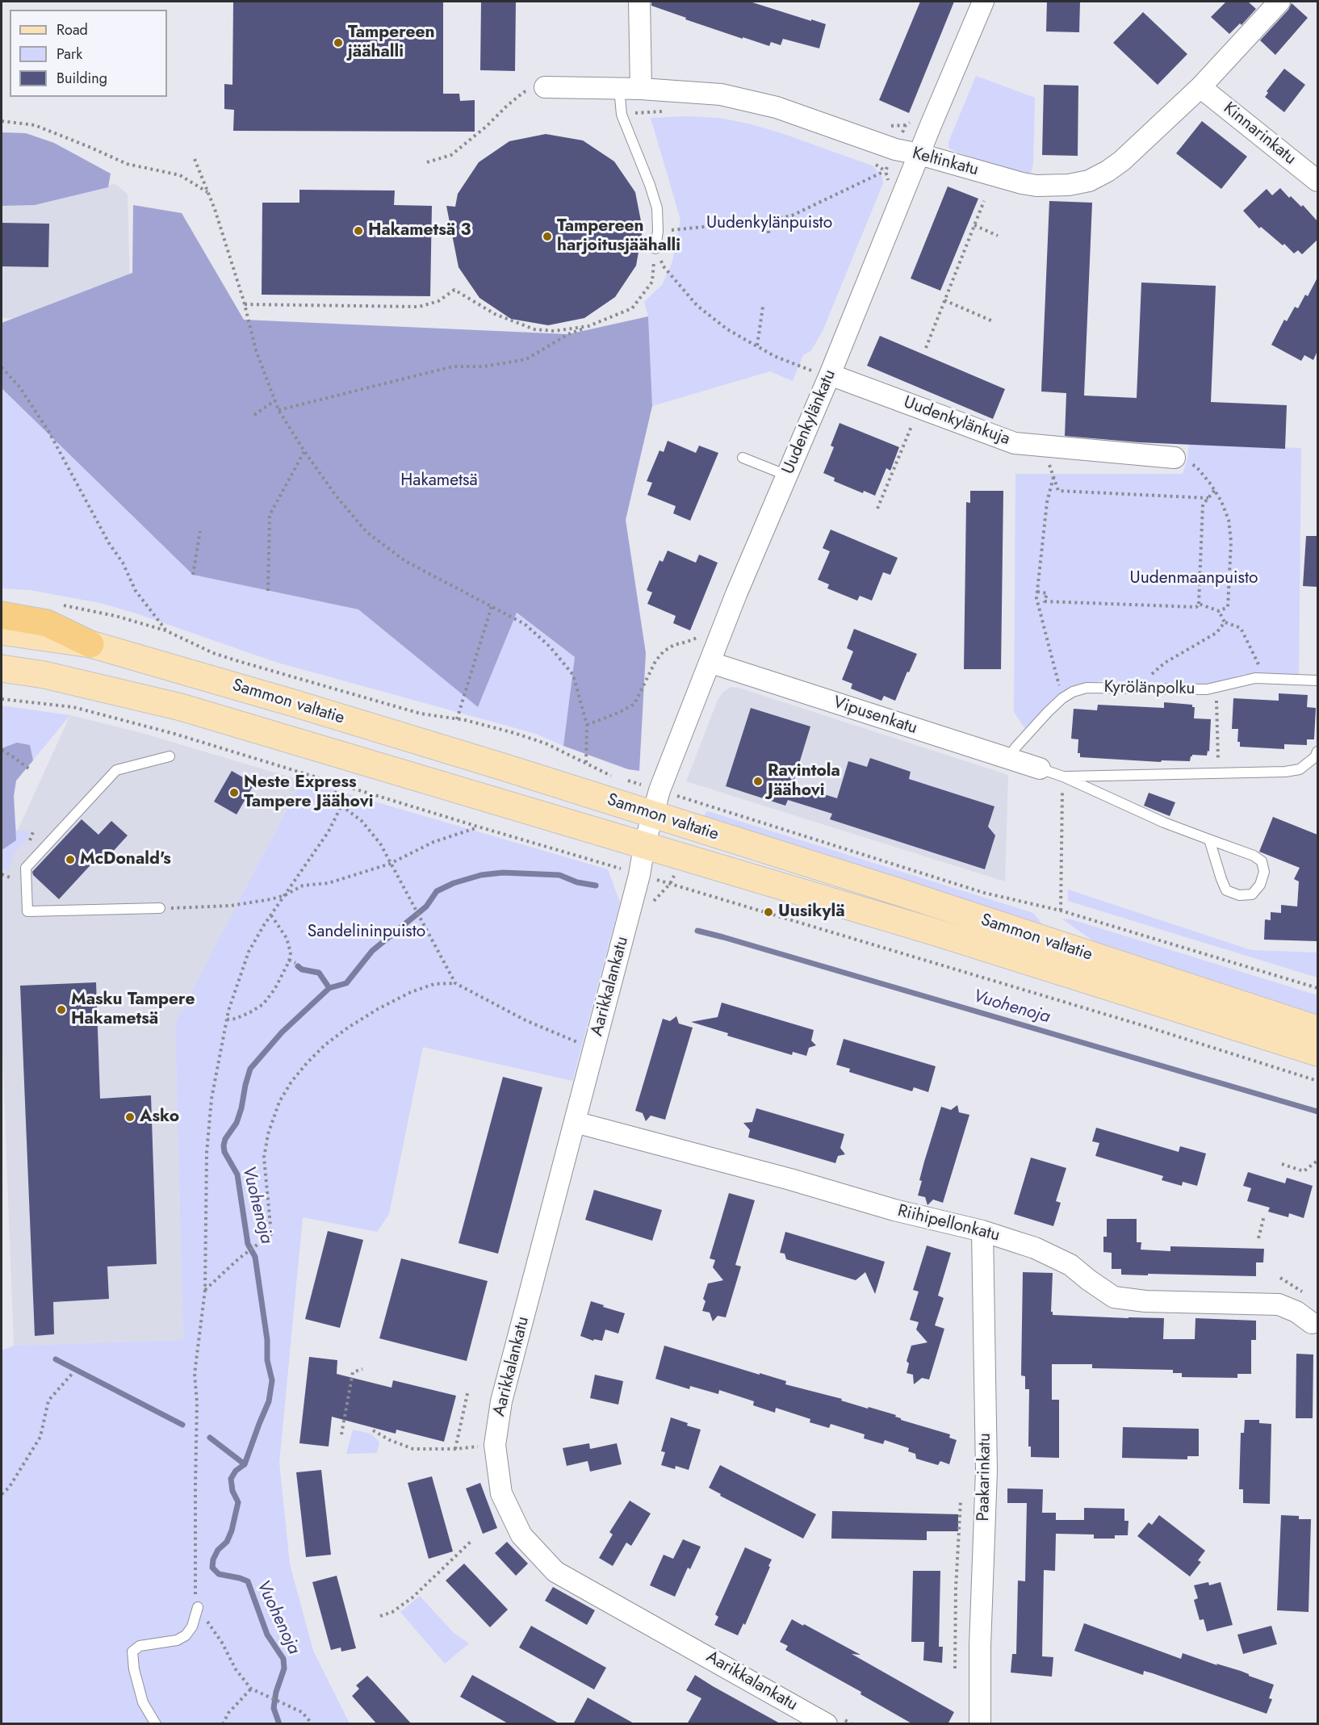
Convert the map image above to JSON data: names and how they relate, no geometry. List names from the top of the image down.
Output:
{
  "streets": {
    "main road": ["Sammon valtatie"],
    "street": [
      "Kinnarinkatu",
      "Keltinkatu",
      "Uudenkylänkuja",
      "Uudenkylänkatu",
      "Vipusenkatu",
      "Aarikkalankatu",
      "Riihipellonkatu",
      "Paakarinkatu"
    ],
    "lane": ["Kyrölänpolku"]
  },
  "crossings": [
    ["Kinnarinkatu", "Keltinkatu"],
    ["Keltinkatu", "Uudenkylänkatu"],
    ["Uudenkylänkuja", "Uudenkylänkatu"],
    ["Uudenkylänkatu", "Sammon valtatie"],
    ["Uudenkylänkatu", "Vipusenkatu"],
    ["Uudenkylänkatu", "Aarikkalankatu"],
    ["Kyrölänpolku", "Vipusenkatu"],
    ["Sammon valtatie", "Aarikkalankatu"],
    ["Aarikkalankatu", "Riihipellonkatu"],
    ["Riihipellonkatu", "Paakarinkatu"]
  ],
  "water": ["Vuohenoja"],
  "parks": [
    "Uudenkylänpuisto",
    "Hakametsä",
    "Uudenmaanpuisto",
    "Sandelininpuisto"
  ],
  "places": [
    "Tampereen jäähalli",
    "Hakametsä 3",
    "Tampereen harjoitusjäähalli",
    "Ravintola Jäähovi",
    "Neste Express Tampere Jäähovi",
    "McDonald's",
    "Uusikylä",
    "Masku Tampere Hakametsä",
    "Asko"
  ],
  "legend": ["Road", "Park", "Building"]
}
